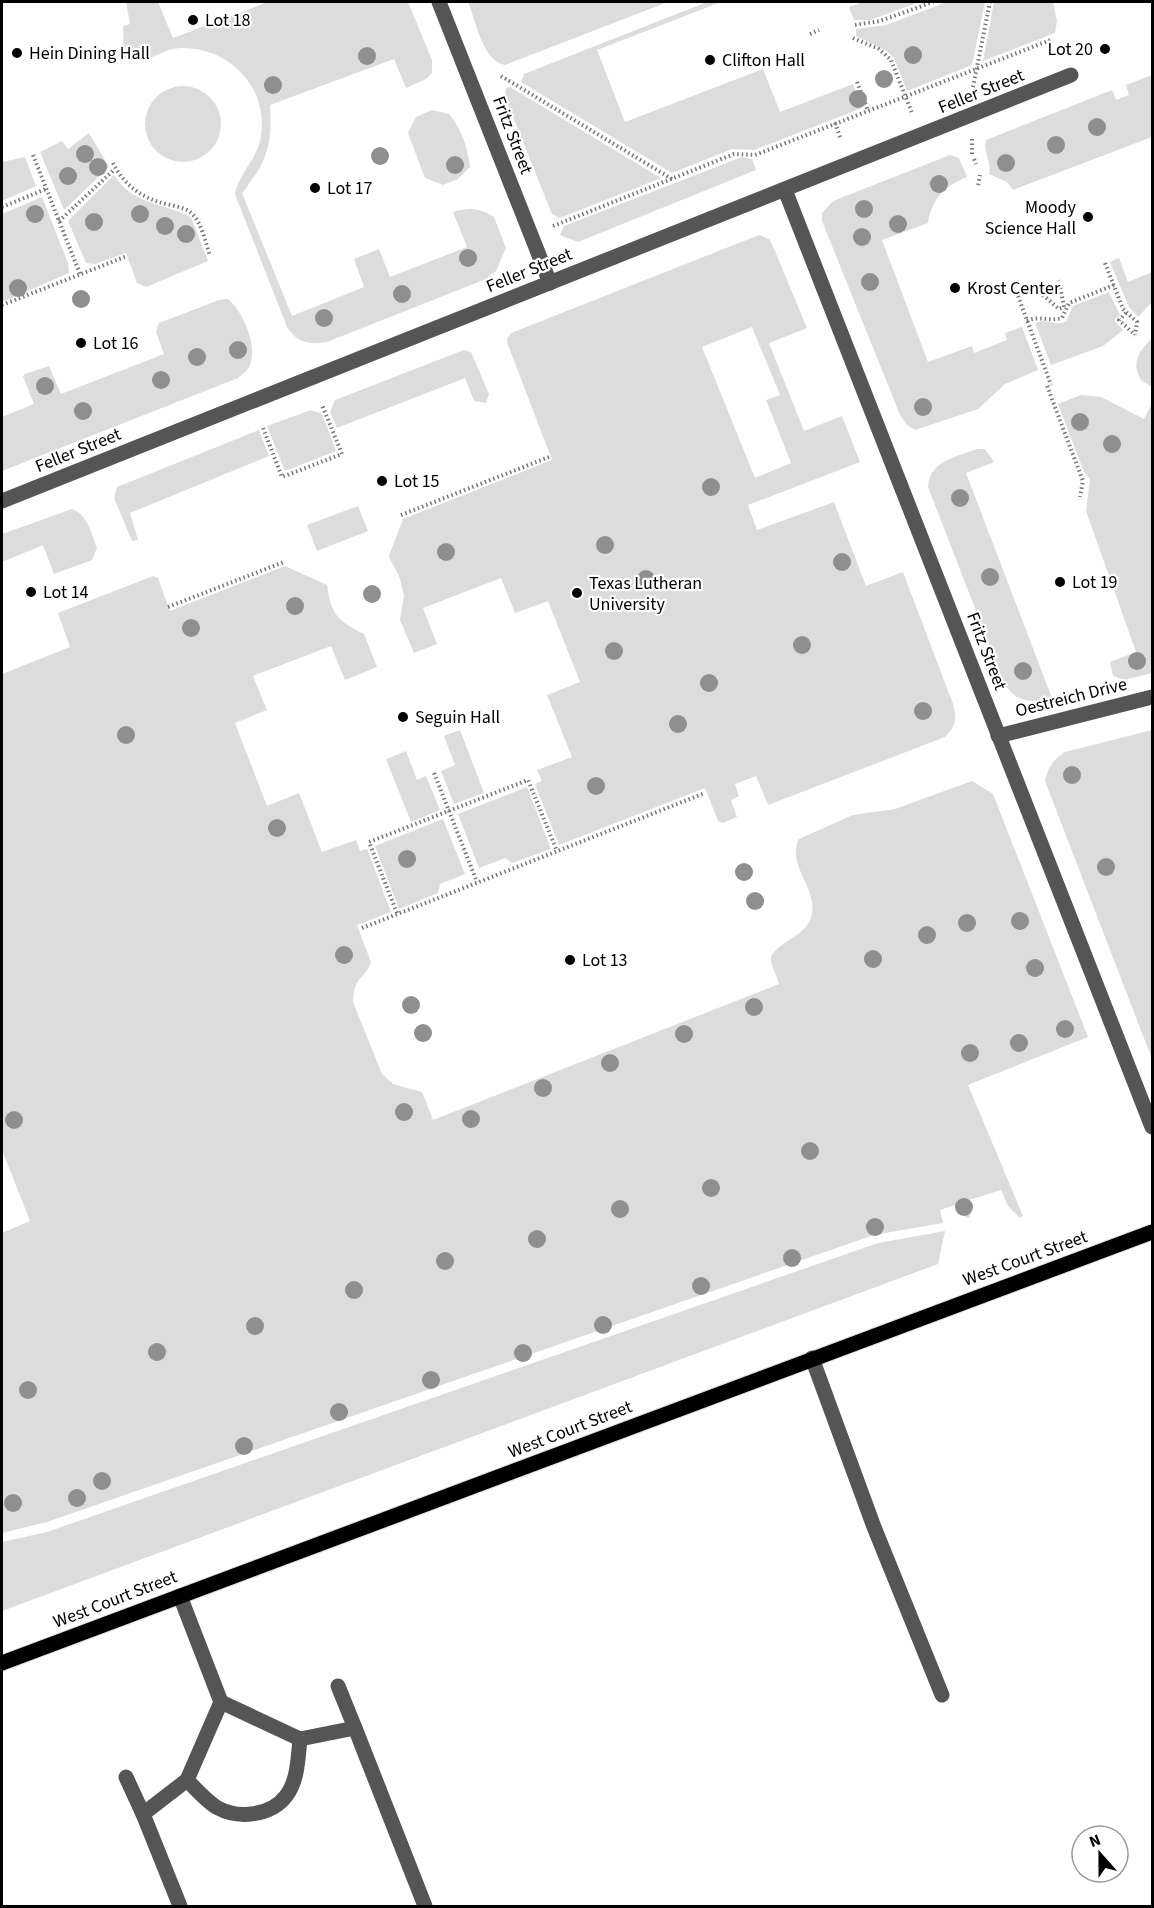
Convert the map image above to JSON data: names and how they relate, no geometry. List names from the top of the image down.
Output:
{
  "streets": {
    "main road": ["West Court Street"],
    "street": ["Feller Street", "Fritz Street", "Oestreich Drive"]
  },
  "crossings": [
    ["Feller Street", "Fritz Street"],
    ["Fritz Street", "Oestreich Drive"]
  ],
  "places": [
    "Lot 18",
    "Lot 20",
    "Hein Dining Hall",
    "Clifton Hall",
    "Lot 17",
    "Moody Science Hall",
    "Krost Center",
    "Lot 16",
    "Lot 15",
    "Lot 19",
    "Lot 14",
    "Texas Lutheran University",
    "Seguin Hall",
    "Lot 13"
  ],
  "north": "top"
}
